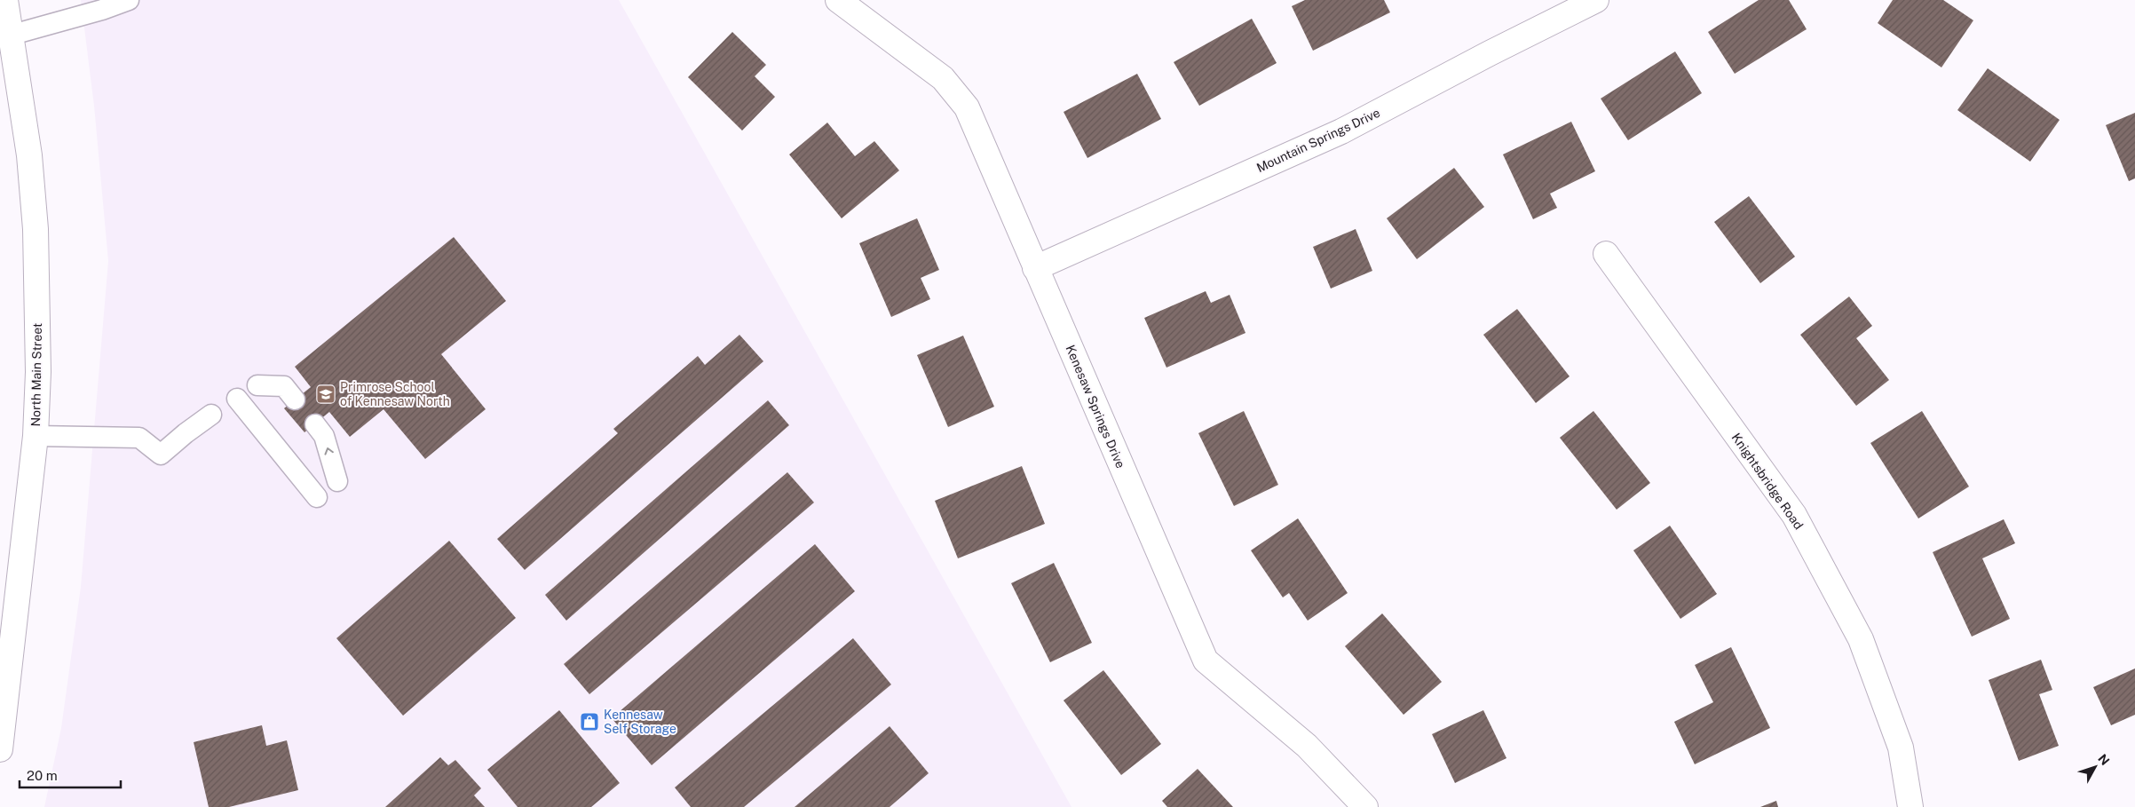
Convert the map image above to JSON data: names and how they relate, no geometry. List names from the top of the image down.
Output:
{
  "streets": {
    "street": [
      "Mountain Springs Drive",
      "North Main Street",
      "Kenesaw Springs Drive",
      "Knightsbridge Road"
    ]
  },
  "crossings": [
    ["Mountain Springs Drive", "Kenesaw Springs Drive"]
  ],
  "places": {
    "school or university": ["Primrose School of Kennesaw North"],
    "shop": ["Kennesaw Self Storage"]
  },
  "scale_bar": "20 m",
  "north": "top right"
}
